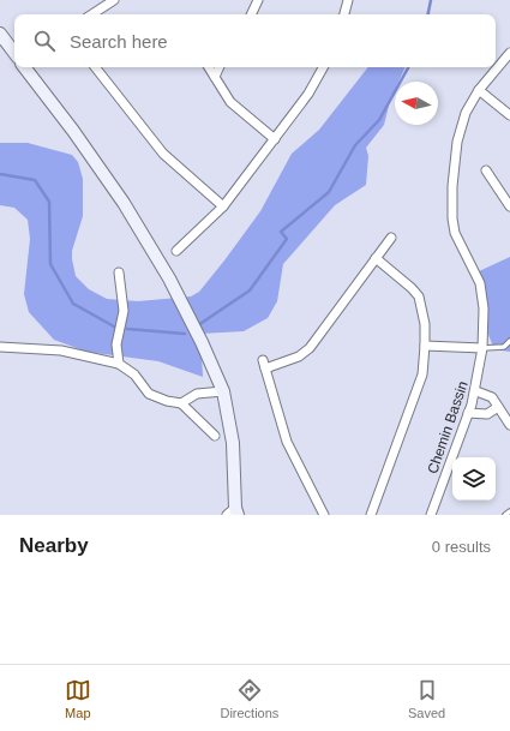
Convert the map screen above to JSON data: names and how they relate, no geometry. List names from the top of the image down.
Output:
{
  "streets": {
    "street": ["Chemin Bassin"]
  },
  "north": "left",
  "page": {
    "search": "Search here",
    "heading": ["Nearby", "0 results"],
    "nav": ["Map", "Directions", "Saved"]
  }
}
